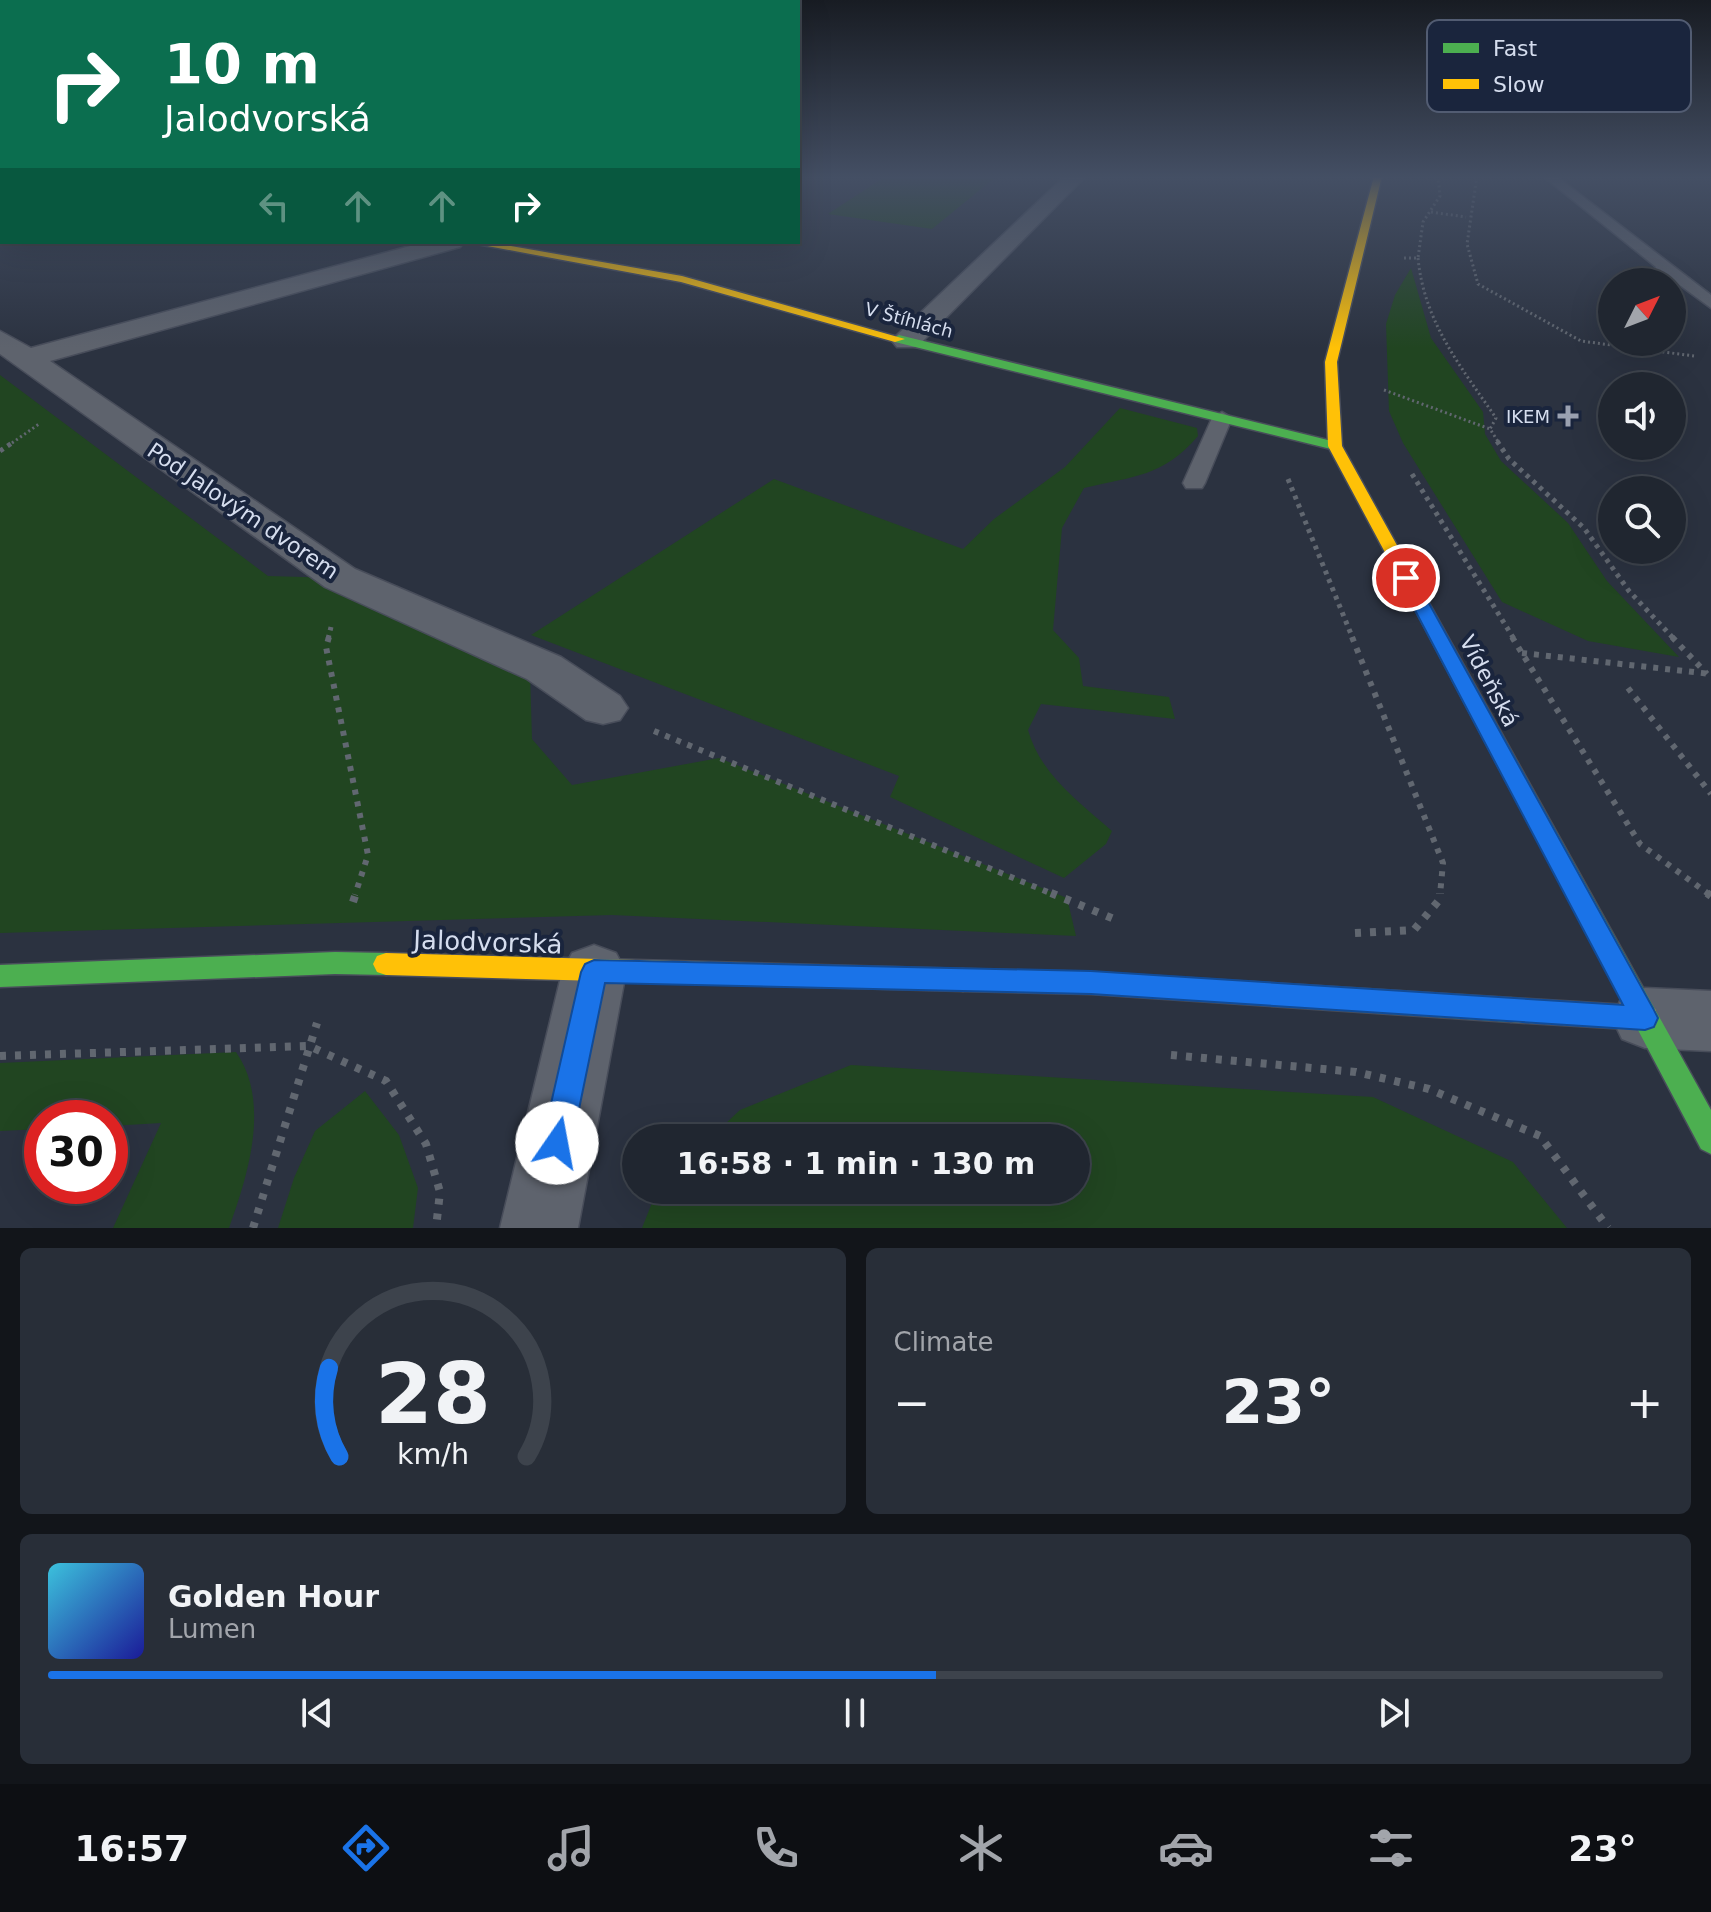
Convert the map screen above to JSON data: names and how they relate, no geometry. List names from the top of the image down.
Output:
{
  "streets": {
    "street": [
      "V Štíhlách",
      "Pod Jalovým dvorem",
      "Vídeňská",
      "Jalodvorská"
    ]
  },
  "crossings": [
    ["V Štíhlách", "Vídeňská"],
    ["Vídeňská", "Jalodvorská"]
  ],
  "places": {
    "health": ["IKEM"]
  },
  "legend": ["Fast", "Slow"],
  "north": "top right",
  "page": {
    "turn": ["10 m", "Jalodvorská"],
    "limit": "30",
    "trip": "16:58 · 1 min · 130 m",
    "tile": "Climate",
    "heat": ["−", "23°", "+"],
    "song": ["Golden Hour", "Lumen"],
    "tabs": ["16:57", "23°"],
    "gauge": ["28", "km/h"]
  }
}
